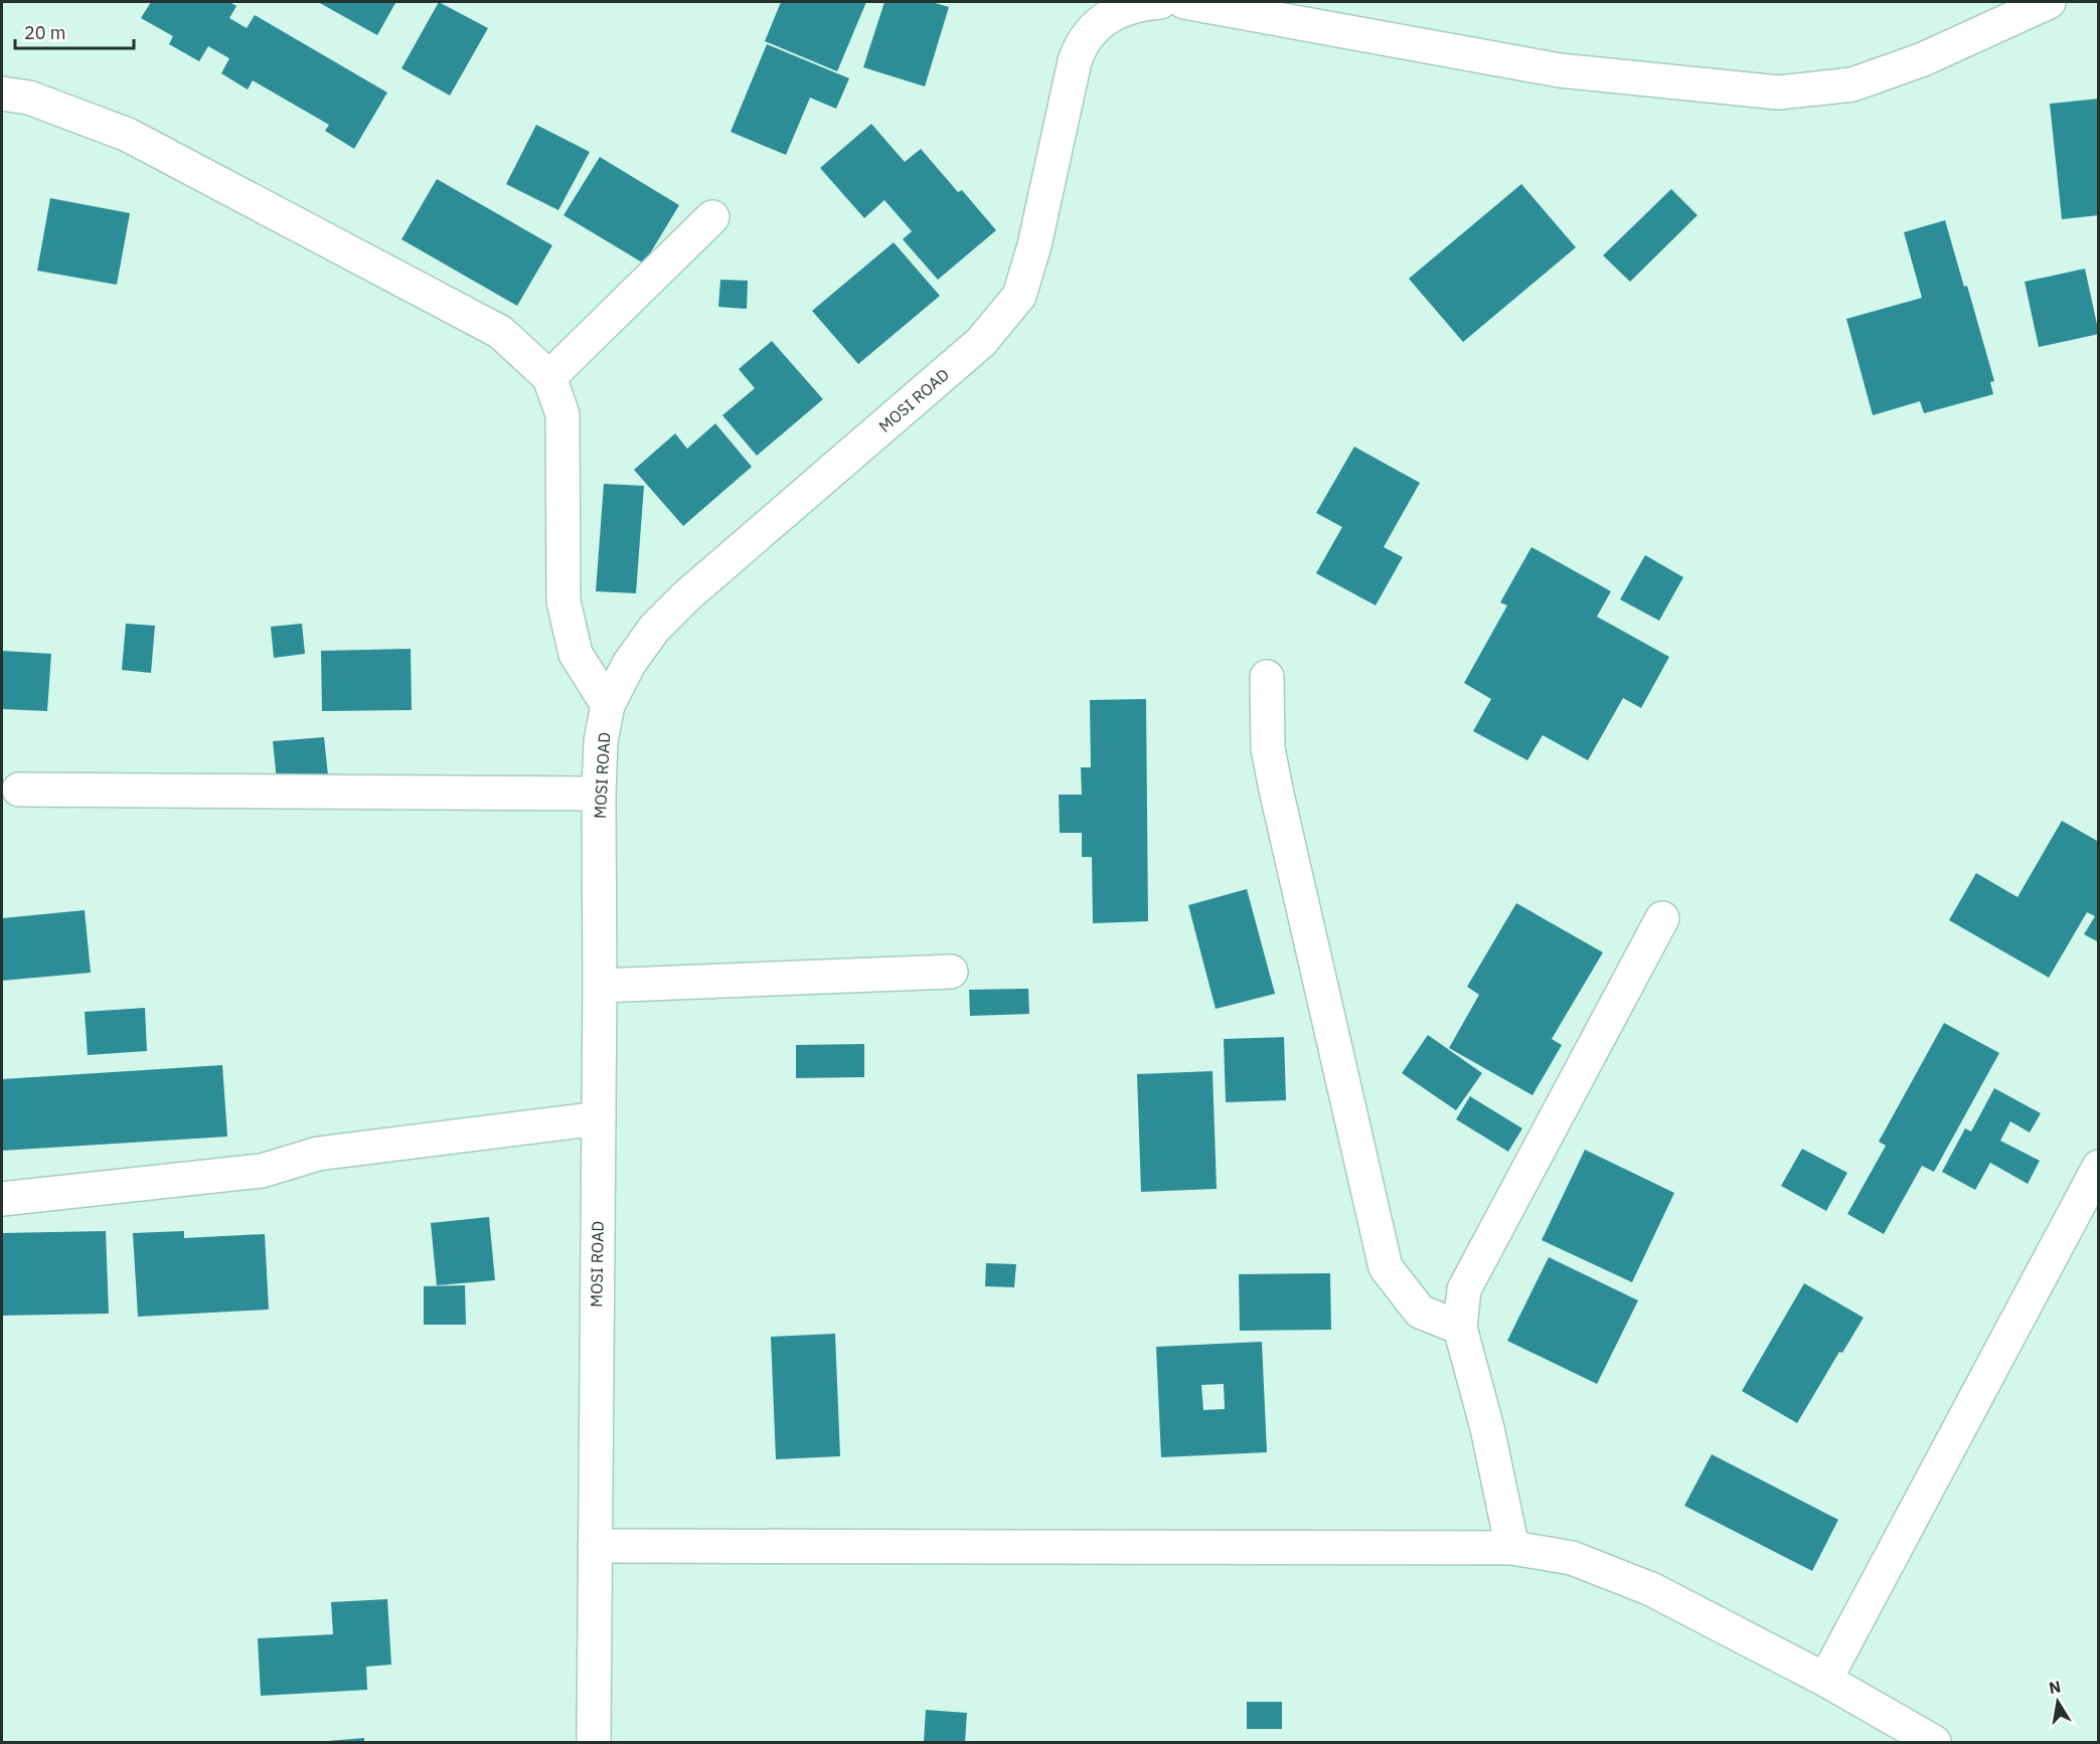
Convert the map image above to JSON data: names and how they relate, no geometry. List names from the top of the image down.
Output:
{
  "streets": {
    "street": ["MOSI ROAD"]
  },
  "scale_bar": "20 m",
  "north": "top"
}
